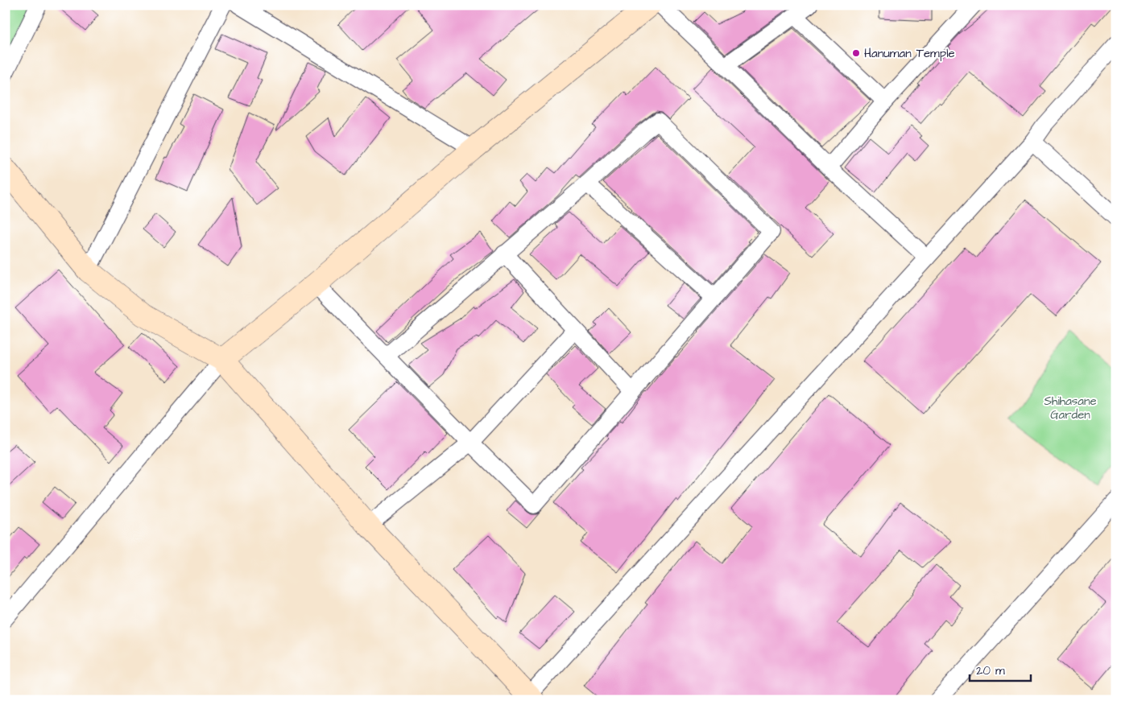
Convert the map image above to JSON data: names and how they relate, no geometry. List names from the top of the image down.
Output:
{
  "parks": ["Shihasane Garden"],
  "places": ["Hanuman Temple"],
  "scale_bar": "20 m"
}
